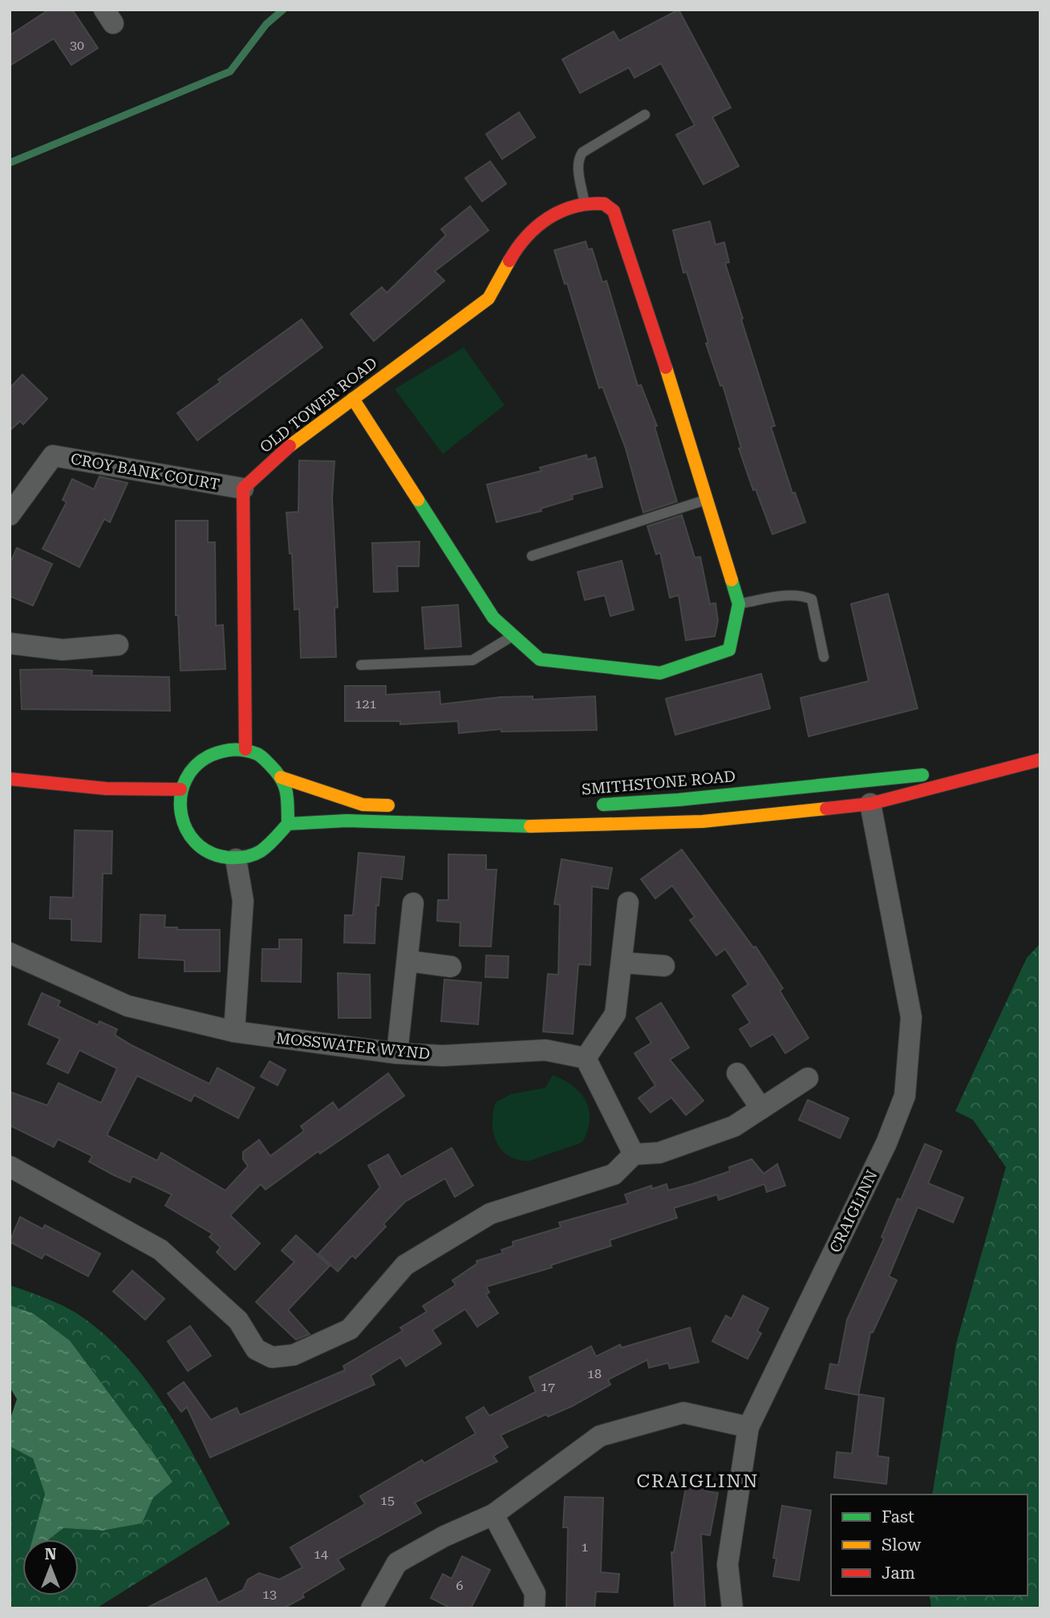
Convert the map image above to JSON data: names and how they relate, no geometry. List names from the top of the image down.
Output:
{
  "streets": {
    "street": [
      "OLD TOWER ROAD",
      "CROY BANK COURT",
      "SMITHSTONE ROAD",
      "MOSSWATER WYND",
      "CRAIGLINN"
    ]
  },
  "crossings": [
    ["OLD TOWER ROAD", "CROY BANK COURT"],
    ["SMITHSTONE ROAD", "CRAIGLINN"]
  ],
  "districts": ["CRAIGLINN"],
  "house_numbers": [
    "30",
    "121",
    "18",
    "17",
    "15",
    "1",
    "14",
    "6",
    "13"
  ],
  "legend": ["Fast", "Slow", "Jam"],
  "north": "top"
}
